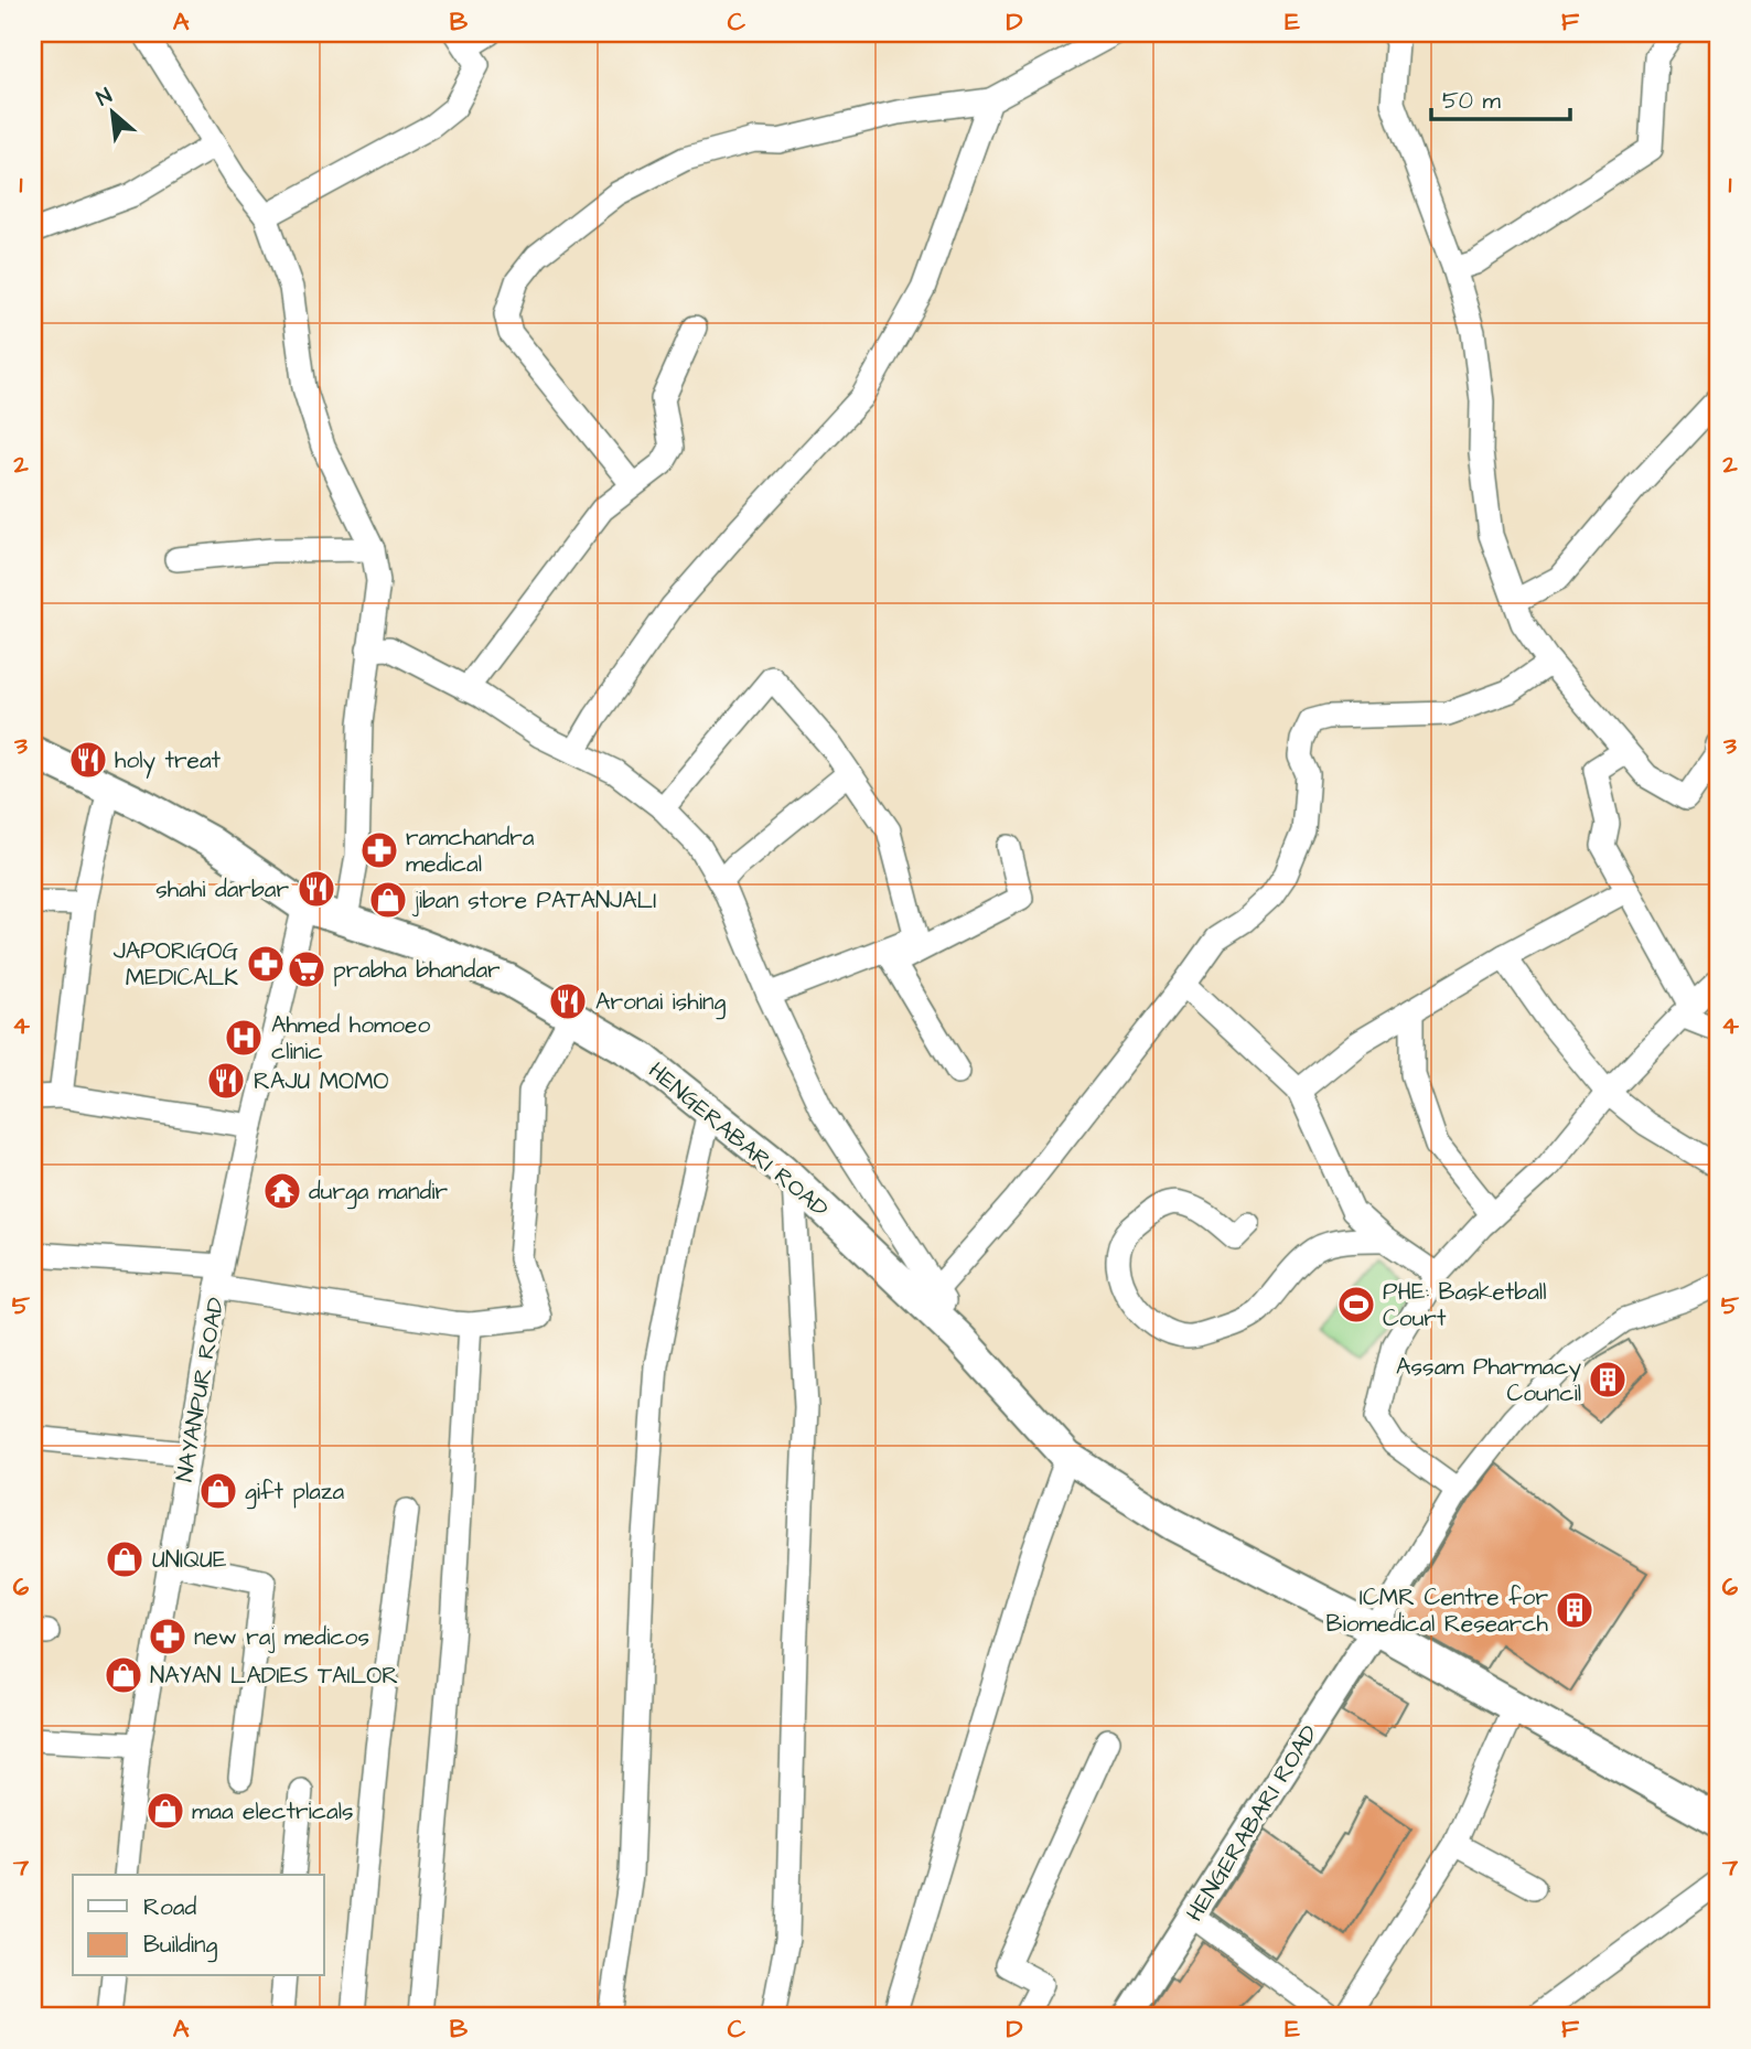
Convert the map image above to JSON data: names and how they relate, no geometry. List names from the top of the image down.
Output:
{
  "streets": {
    "main road": ["HENGERABARI ROAD"],
    "street": ["NAYANPUR ROAD"]
  },
  "crossings": [
    ["HENGERABARI ROAD", "NAYANPUR ROAD"]
  ],
  "places": {
    "restaurant": [
      "holy treat",
      "shahi darbar",
      "Aronai ishing",
      "RAJU MOMO"
    ],
    "pharmacy": ["ramchandra medical", "JAPORIGOG MEDICALK", "new raj medicos"],
    "shop": [
      "jiban store PATANJALI",
      "gift plaza",
      "UNIQUE",
      "NAYAN LADIES TAILOR",
      "maa electricals"
    ],
    "supermarket": ["prabha bhandar"],
    "hospital": ["Ahmed homoeo clinic"],
    "temple": ["durga mandir"],
    "sports": ["PHE: Basketball Court"],
    "building": ["Assam Pharmacy Council", "ICMR Centre for Biomedical Research"]
  },
  "legend": ["Road", "Building"],
  "scale_bar": "50 m",
  "north": "top left",
  "grid": {
    "columns": [
      "A",
      "B",
      "C",
      "D",
      "E",
      "F"
    ],
    "rows": [
      "1",
      "2",
      "3",
      "4",
      "5",
      "6",
      "7"
    ]
  }
}
